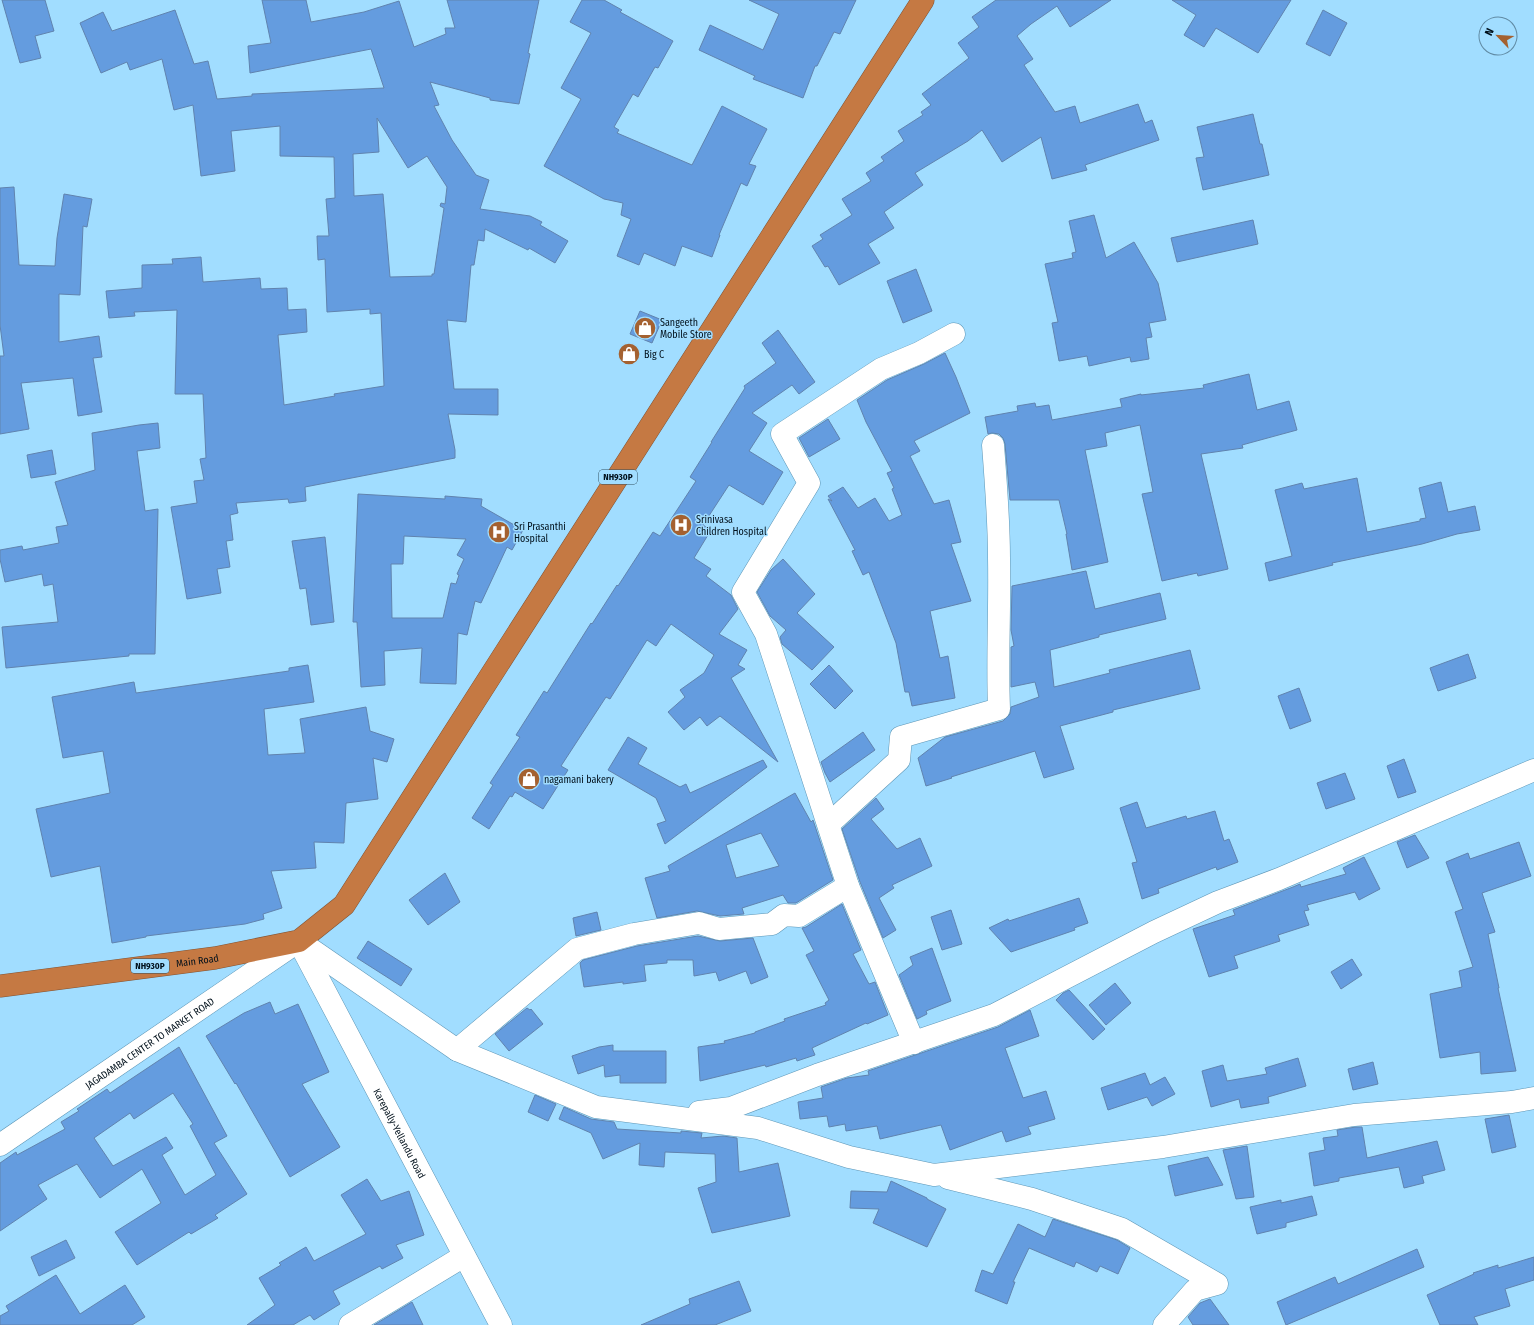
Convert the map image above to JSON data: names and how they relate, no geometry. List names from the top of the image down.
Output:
{
  "streets": {
    "highway": ["NH930P", "Main Road"],
    "street": ["JAGADAMBA CENTER TO MARKET ROAD", "Karepally-Yellandu Road"]
  },
  "crossings": [
    ["NH930P", "Main Road"],
    ["NH930P", "JAGADAMBA CENTER TO MARKET ROAD"],
    ["NH930P", "Karepally-Yellandu Road"],
    ["Main Road", "JAGADAMBA CENTER TO MARKET ROAD"],
    ["Main Road", "Karepally-Yellandu Road"],
    ["JAGADAMBA CENTER TO MARKET ROAD", "Karepally-Yellandu Road"]
  ],
  "places": {
    "shop": ["Sangeeth Mobile Store", "Big C", "nagamani bakery"],
    "hospital": ["Srinivasa Children Hospital", "Sri Prasanthi Hospital"]
  },
  "north": "top left"
}
